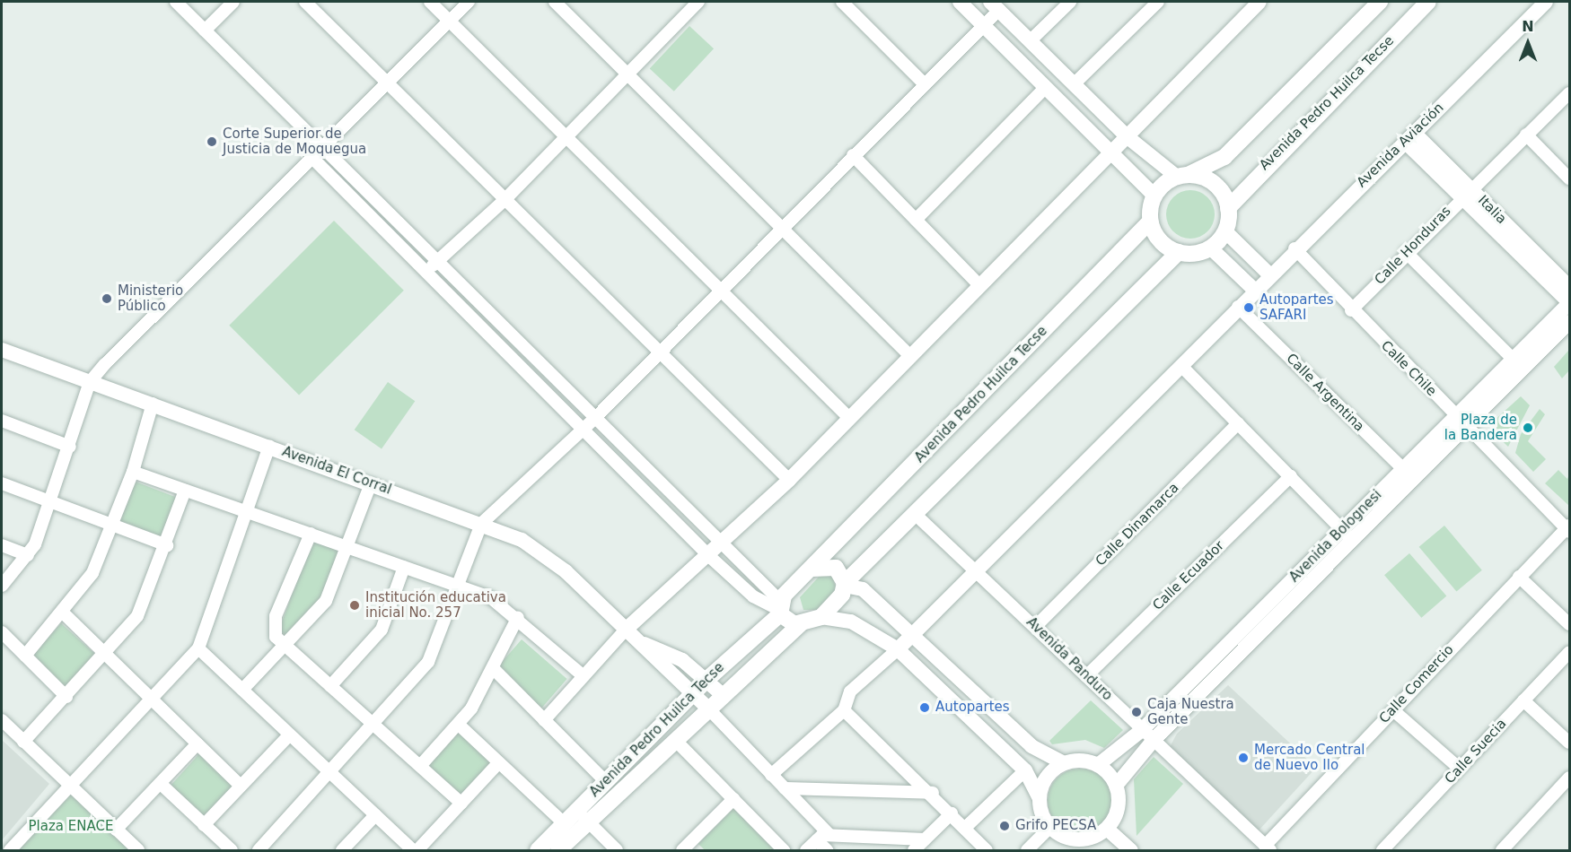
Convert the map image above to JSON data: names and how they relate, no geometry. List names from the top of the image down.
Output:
{
  "streets": {
    "main road": ["Avenida Pedro Huilca Tecse"],
    "street": [
      "Avenida Aviación",
      "Italia",
      "Calle Honduras",
      "Calle Chile",
      "Calle Argentina",
      "Avenida El Corral",
      "Calle Dinamarca",
      "Avenida Bolognesi",
      "Calle Ecuador",
      "Avenida Panduro",
      "Calle Comercio",
      "Calle Suecia"
    ]
  },
  "crossings": [
    ["Avenida Pedro Huilca Tecse", "Avenida El Corral"],
    ["Avenida Aviación", "Calle Chile"],
    ["Avenida Aviación", "Calle Argentina"],
    ["Avenida Aviación", "Avenida Panduro"],
    ["Italia", "Calle Honduras"],
    ["Calle Honduras", "Calle Chile"],
    ["Calle Chile", "Avenida Bolognesi"],
    ["Calle Chile", "Calle Comercio"],
    ["Calle Argentina", "Avenida Bolognesi"],
    ["Calle Dinamarca", "Avenida Panduro"],
    ["Avenida Bolognesi", "Avenida Panduro"],
    ["Calle Ecuador", "Avenida Panduro"],
    ["Avenida Panduro", "Calle Comercio"]
  ],
  "parks": ["Plaza ENACE"],
  "places": [
    "Corte Superior de Justicia de Moquegua",
    "Ministerio Público",
    "Autopartes SAFARI",
    "Plaza de la Bandera",
    "Institución educativa inicial No. 257",
    "Autopartes",
    "Caja Nuestra Gente",
    "Mercado Central de Nuevo Ilo",
    "Grifo PECSA"
  ],
  "north": "top"
}
